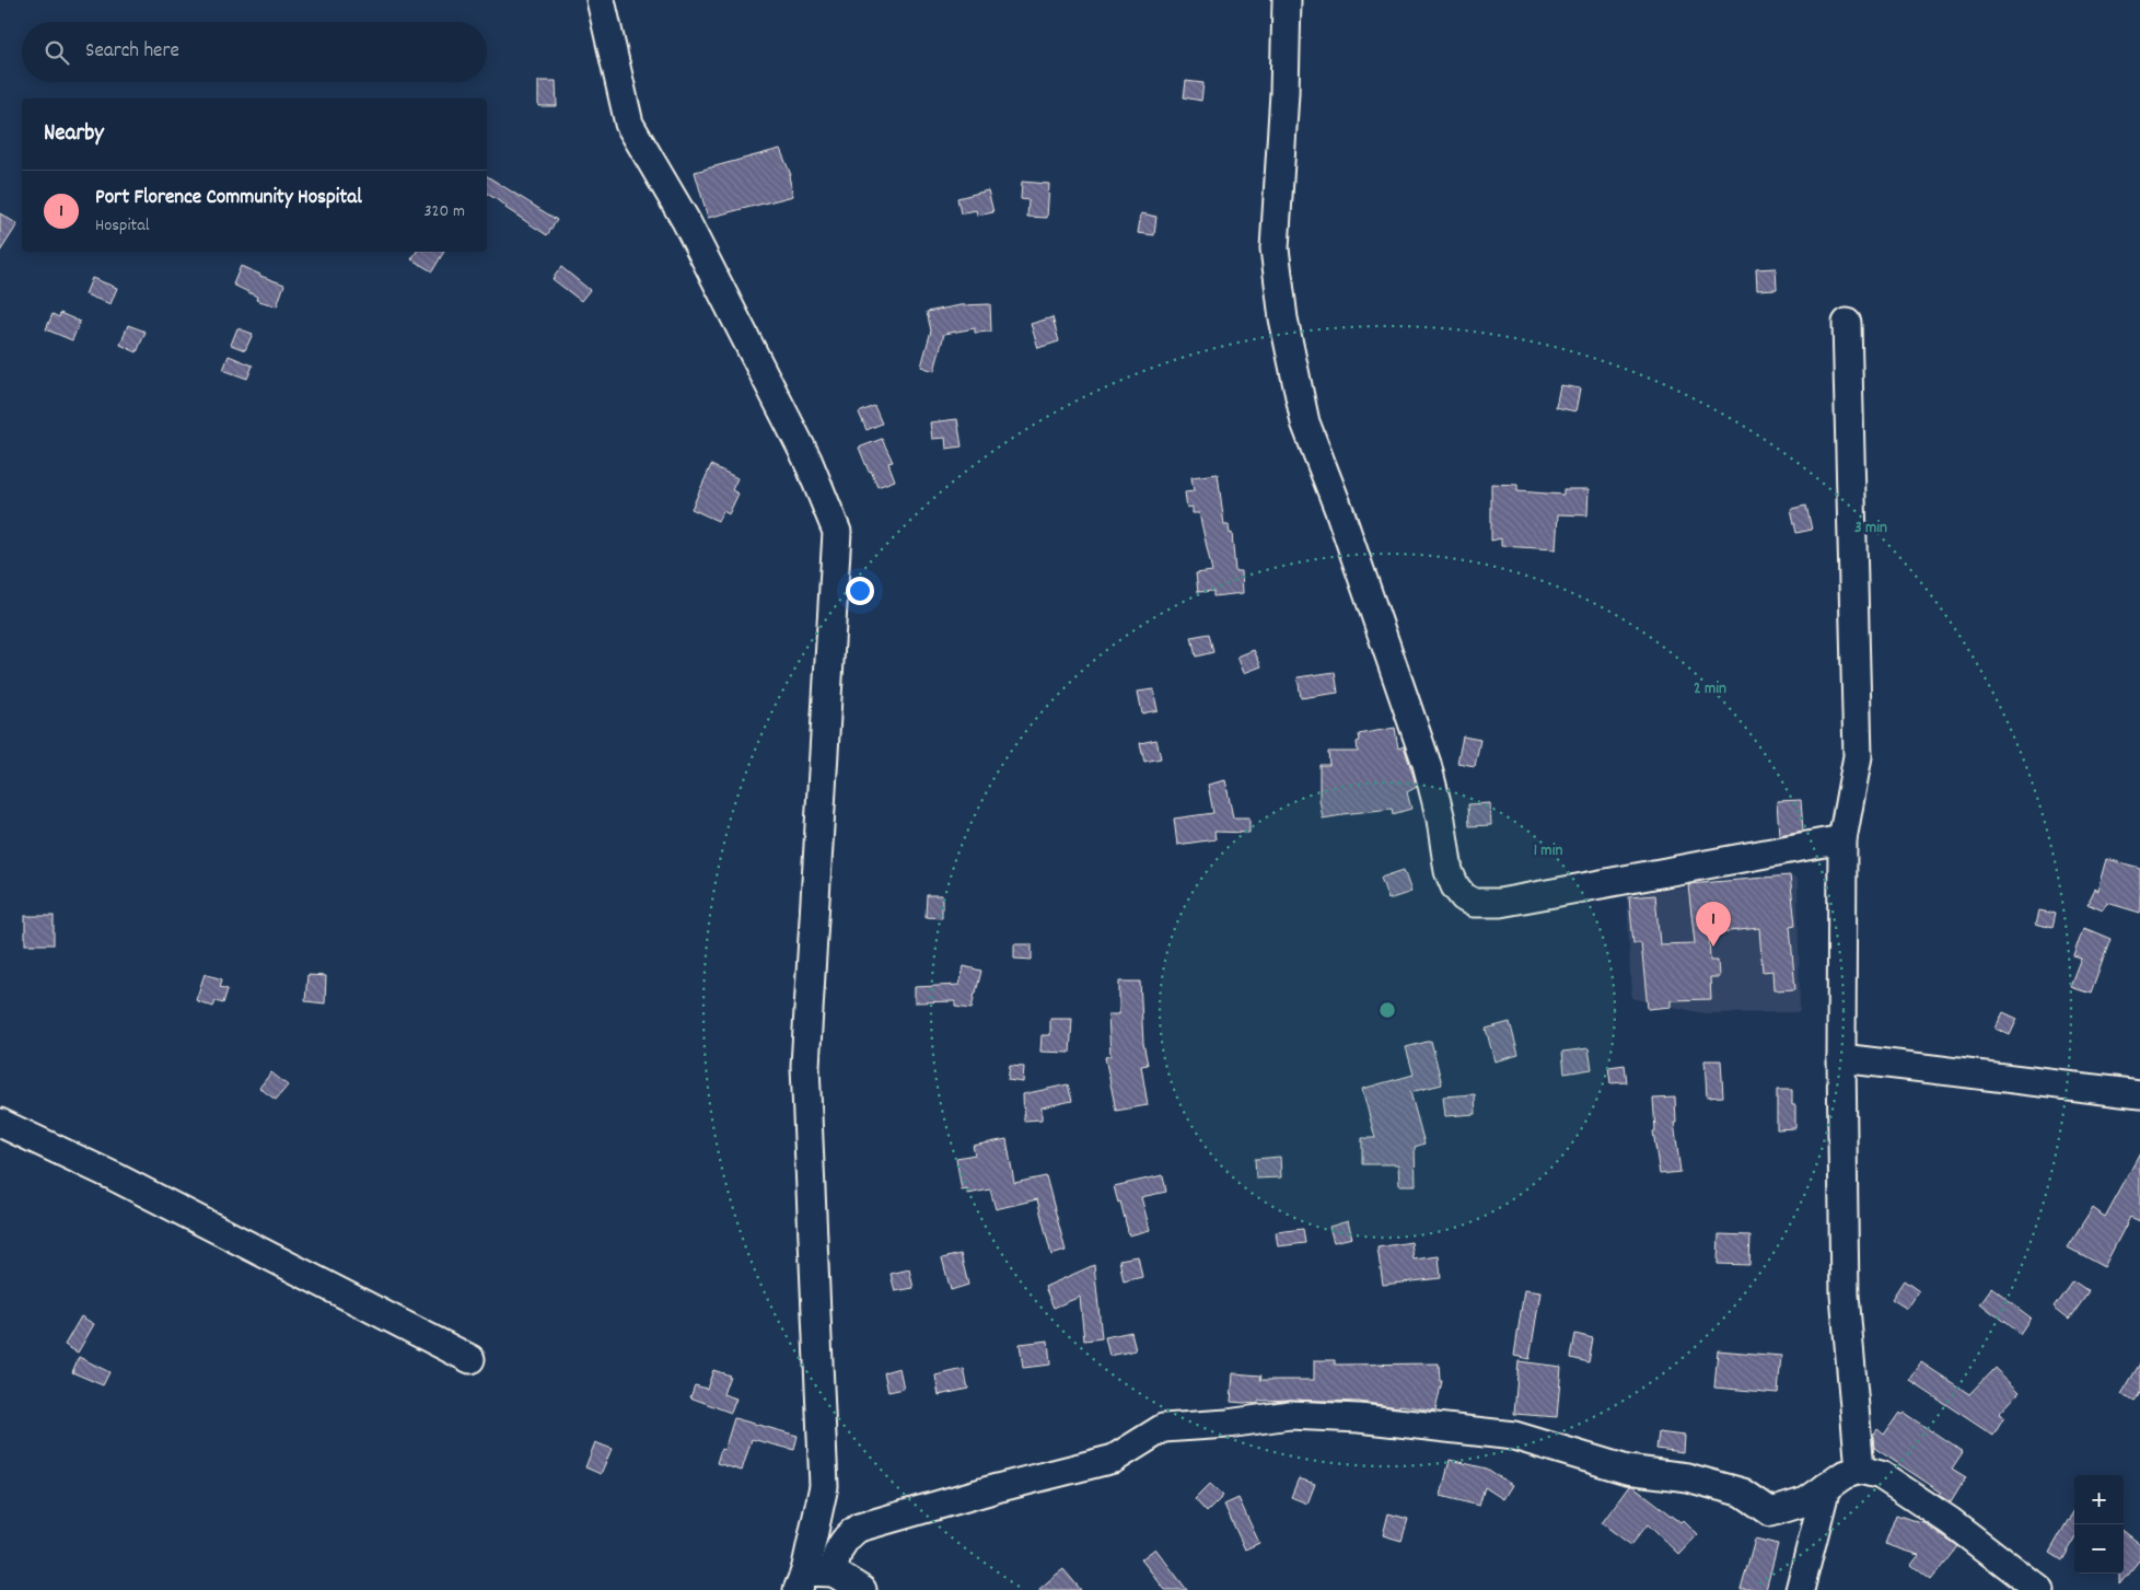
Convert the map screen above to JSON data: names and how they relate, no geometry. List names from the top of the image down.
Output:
{
  "page": {
    "search": "Search here",
    "heading": "Nearby",
    "list": [
      {
        "mark": "1",
        "name": "Port Florence Community Hospital",
        "note": "Hospital",
        "value": "320 m"
      }
    ],
    "pins": "1",
    "map_buttons": ["+", "−"]
  },
  "rings": ["3 min", "2 min", "1 min"]
}
